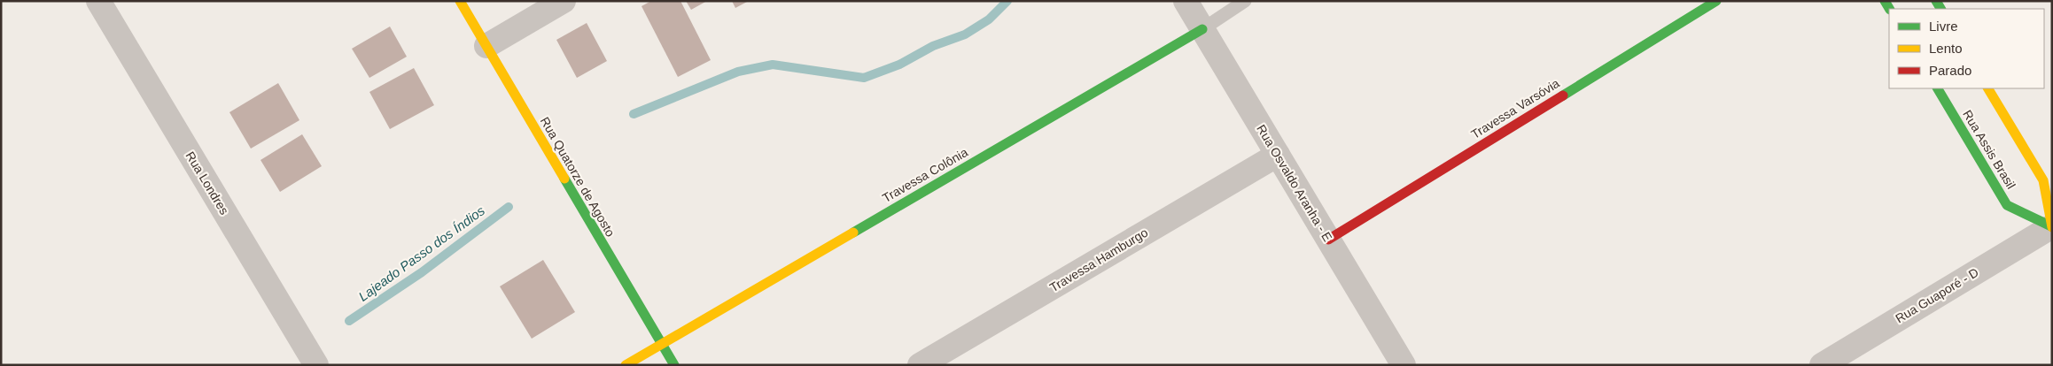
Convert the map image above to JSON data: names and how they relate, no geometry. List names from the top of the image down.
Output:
{
  "streets": {
    "street": [
      "Travessa Varsóvia",
      "Rua Assis Brasil",
      "Travessa Colônia",
      "Rua Quatorze de Agosto",
      "Rua Londres",
      "Rua Osvaldo Aranha - E",
      "Travessa Hamburgo",
      "Rua Guaporé - D"
    ]
  },
  "crossings": [
    ["Travessa Varsóvia", "Rua Osvaldo Aranha - E"],
    ["Rua Assis Brasil", "Rua Guaporé - D"],
    ["Travessa Colônia", "Rua Quatorze de Agosto"],
    ["Travessa Colônia", "Rua Osvaldo Aranha - E"],
    ["Rua Osvaldo Aranha - E", "Travessa Hamburgo"]
  ],
  "water": ["Lajeado Passo dos Índios"],
  "legend": ["Livre", "Lento", "Parado"]
}
